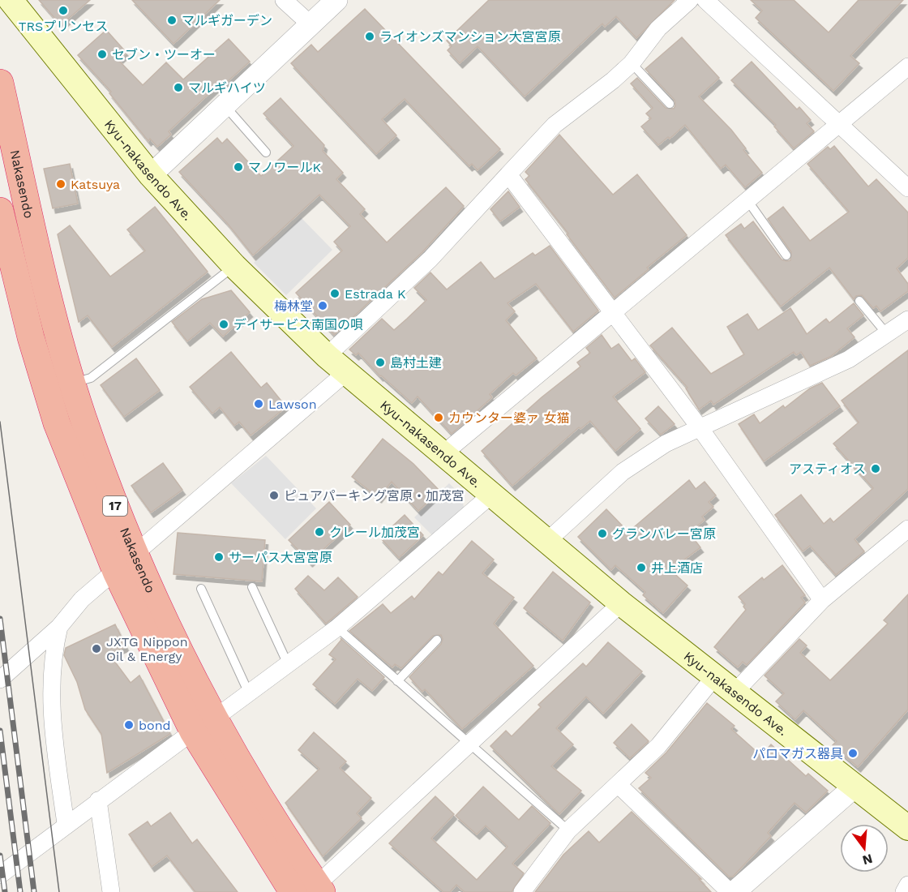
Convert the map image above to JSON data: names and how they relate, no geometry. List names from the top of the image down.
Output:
{
  "streets": {
    "highway": ["Nakasendo", "17"],
    "main road": ["Kyu-nakasendo Ave."]
  },
  "places": [
    "TRSプリンセス",
    "マルギガーデン",
    "ライオンズマンション大宮宮原",
    "セブン・ツーオー",
    "マルギハイツ",
    "マノワールK",
    "Katsuya",
    "Estrada K",
    "梅林堂",
    "デイサービス南国の唄",
    "島村土建",
    "Lawson",
    "カウンター婆ァ 女猫",
    "アスティオス",
    "ピュアパーキング宮原・加茂宮",
    "クレール加茂宮",
    "グランバレー宮原",
    "サーパス大宮宮原",
    "井上酒店",
    "JXTG Nippon Oil & Energy",
    "bond",
    "パロマガス器具"
  ],
  "north": "bottom"
}
